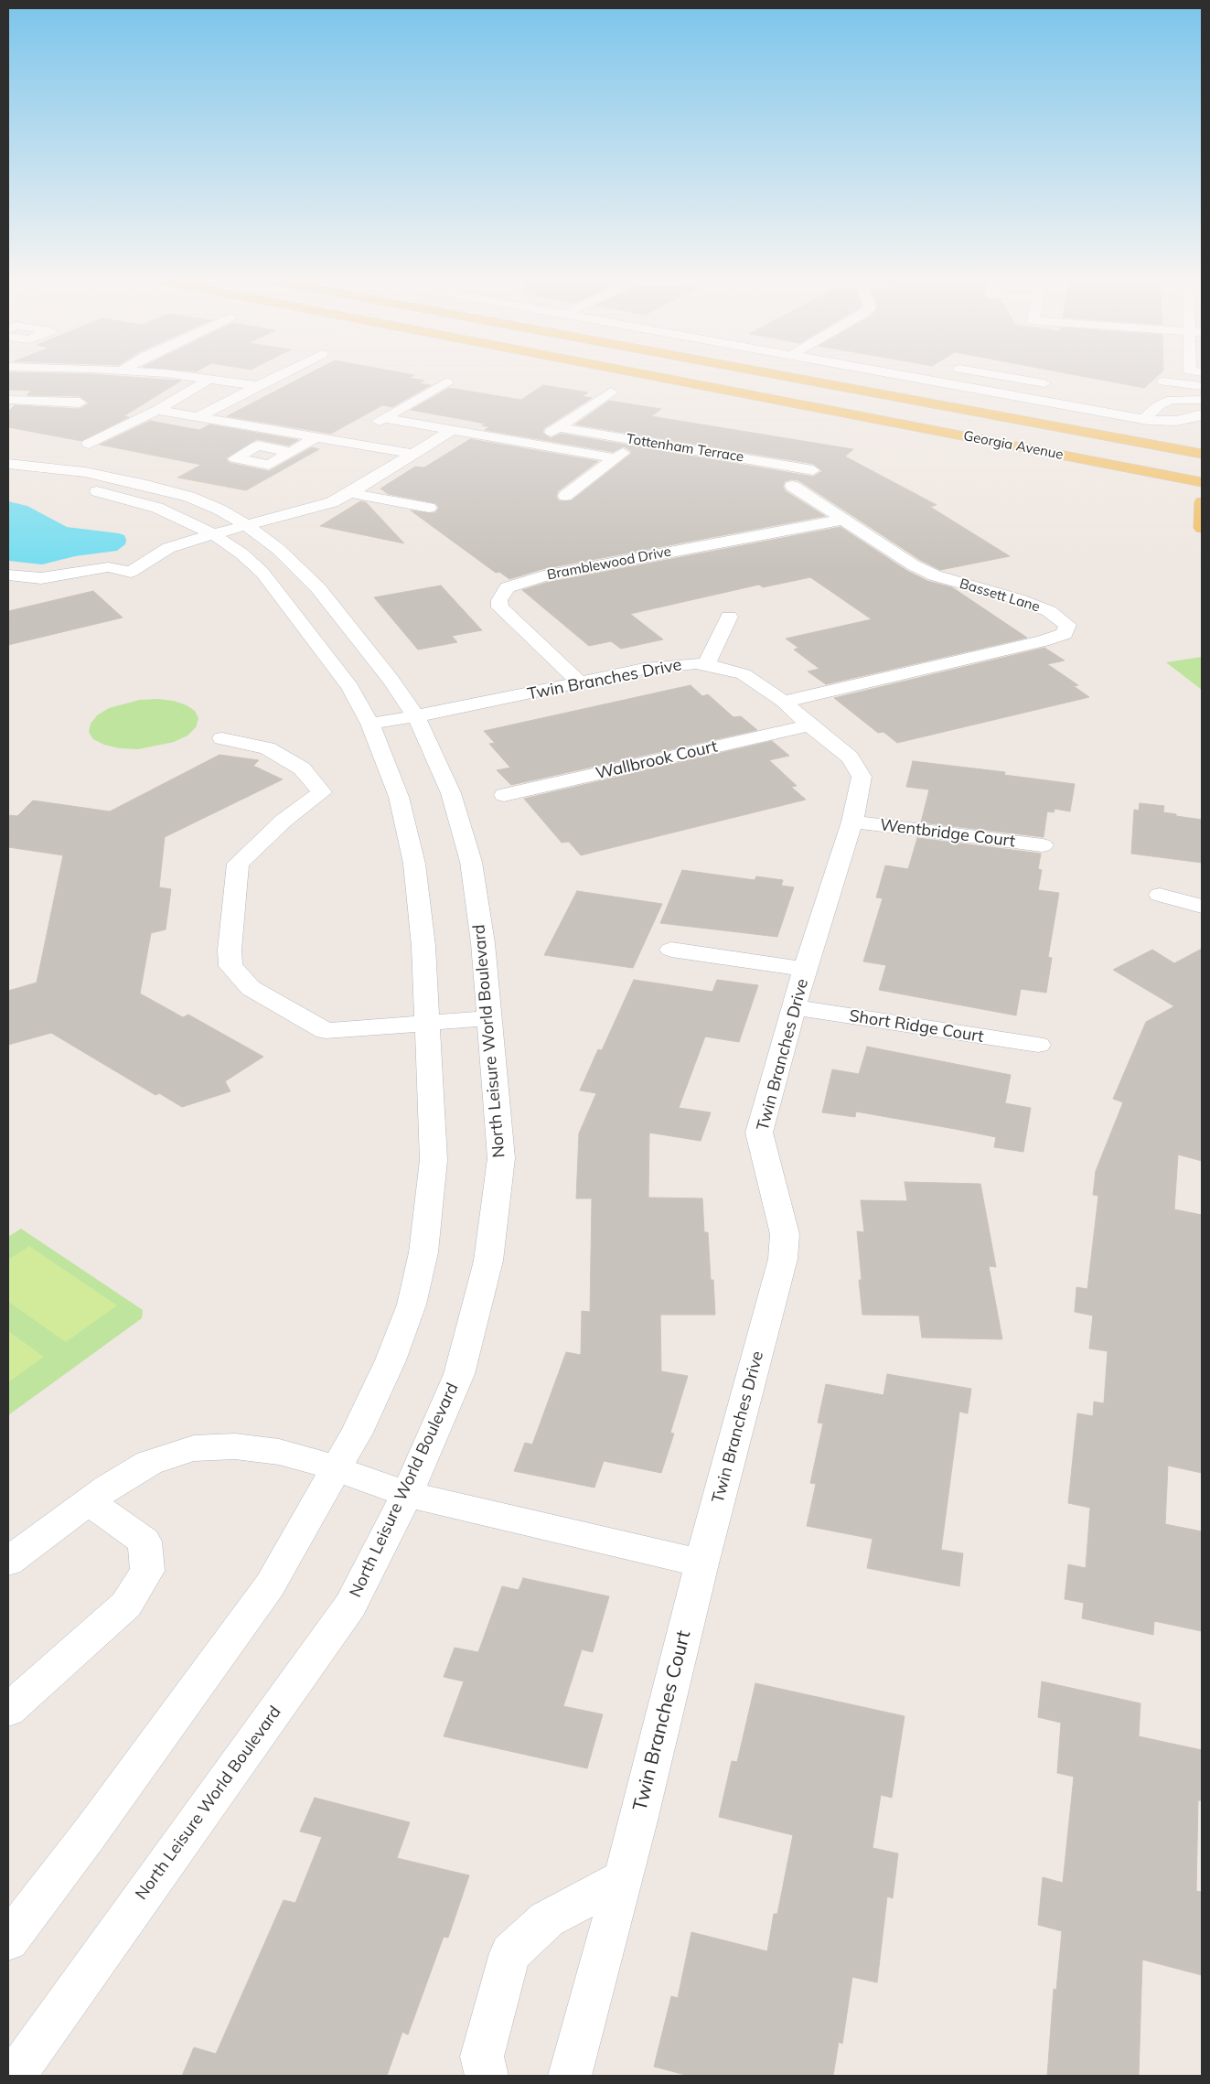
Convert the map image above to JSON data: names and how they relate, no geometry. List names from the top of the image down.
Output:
{
  "streets": {
    "main road": ["Georgia Avenue"],
    "street": [
      "Tottenham Terrace",
      "Bramblewood Drive",
      "Bassett Lane",
      "Twin Branches Drive",
      "Wallbrook Court",
      "Wentbridge Court",
      "Short Ridge Court",
      "North Leisure World Boulevard",
      "Twin Branches Court"
    ]
  },
  "crossings": [
    ["Bramblewood Drive", "Bassett Lane"],
    ["Bramblewood Drive", "Twin Branches Drive"],
    ["Bassett Lane", "Twin Branches Drive"],
    ["Twin Branches Drive", "Wallbrook Court"],
    ["Twin Branches Drive", "Wentbridge Court"],
    ["Twin Branches Drive", "Short Ridge Court"],
    ["Twin Branches Drive", "North Leisure World Boulevard"],
    ["Twin Branches Drive", "Twin Branches Court"]
  ]
}
